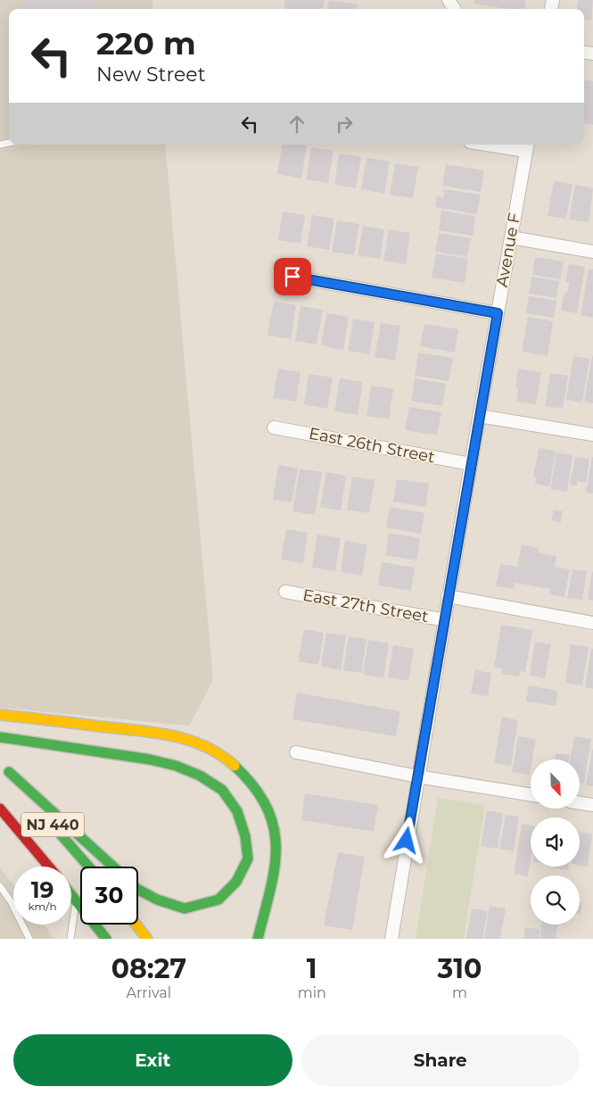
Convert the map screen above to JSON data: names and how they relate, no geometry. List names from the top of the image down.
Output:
{
  "streets": {
    "highway": ["NJ 440"],
    "street": ["Avenue F", "East 26th Street", "East 27th Street"]
  },
  "crossings": [
    ["Avenue F", "East 26th Street"],
    ["Avenue F", "East 27th Street"]
  ],
  "north": "bottom right",
  "page": {
    "turn": ["220 m", "New Street"],
    "speed": "19 km/h",
    "limit": "30",
    "eta": [
      "08:27",
      "Arrival",
      "1",
      "min",
      "310",
      "m"
    ],
    "buttons": ["Exit", "Share"]
  }
}
